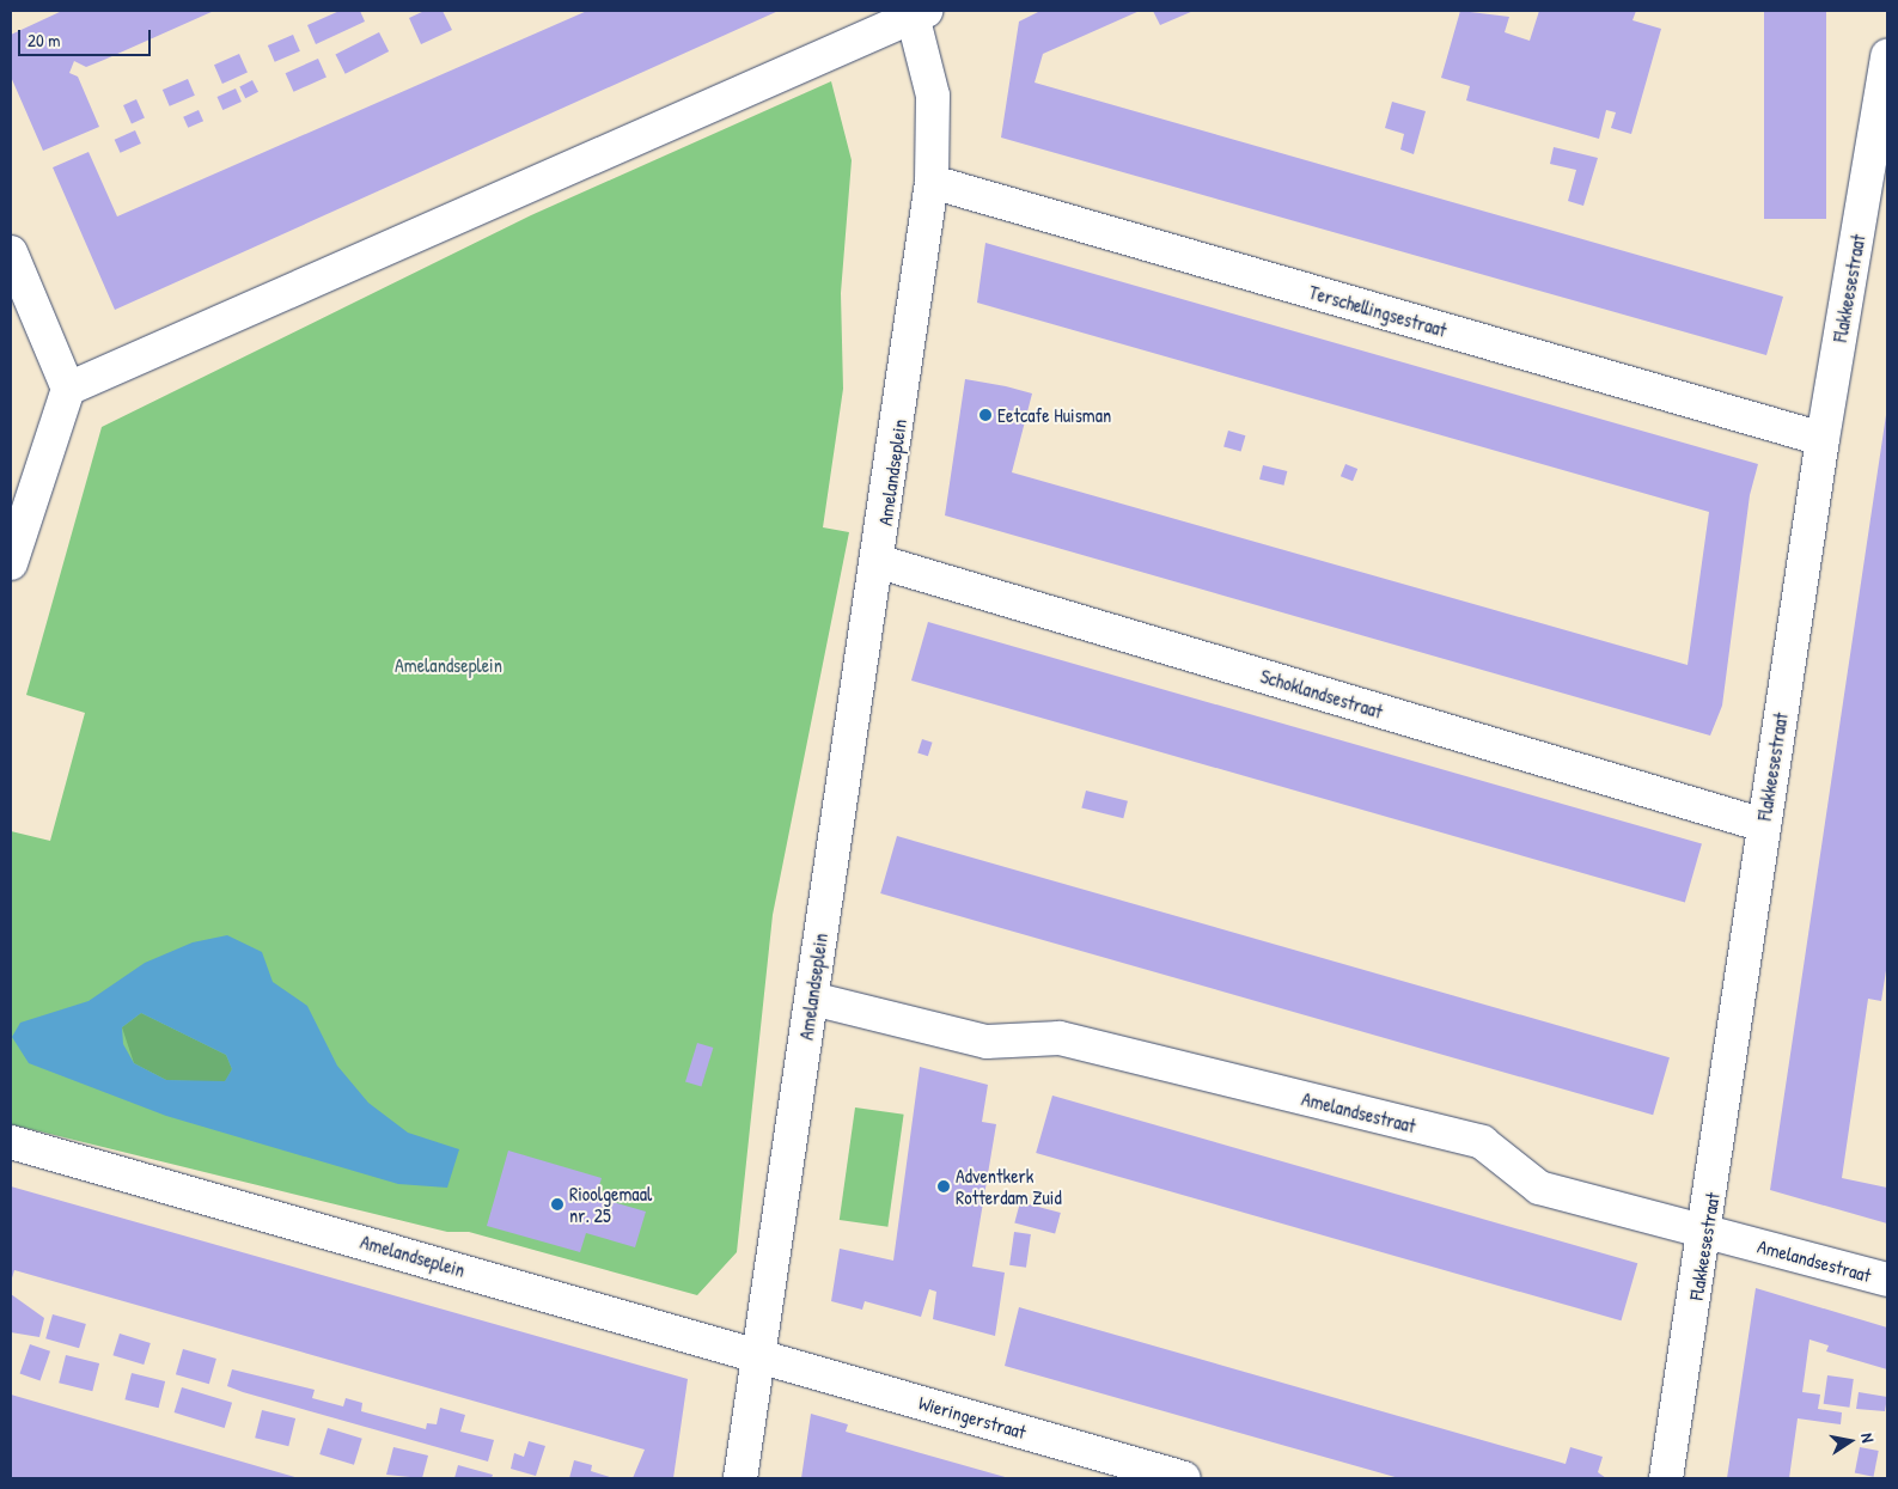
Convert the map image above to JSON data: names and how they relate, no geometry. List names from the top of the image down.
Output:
{
  "streets": {
    "street": [
      "Flakkeesestraat",
      "Terschellingsestraat",
      "Amelandseplein",
      "Schoklandsestraat",
      "Amelandsestraat",
      "Wieringerstraat"
    ]
  },
  "crossings": [
    ["Flakkeesestraat", "Terschellingsestraat"],
    ["Flakkeesestraat", "Schoklandsestraat"],
    ["Flakkeesestraat", "Amelandsestraat"],
    ["Terschellingsestraat", "Amelandseplein"],
    ["Amelandseplein", "Schoklandsestraat"],
    ["Amelandseplein", "Amelandsestraat"],
    ["Amelandseplein", "Wieringerstraat"]
  ],
  "parks": ["Amelandseplein"],
  "places": ["Eetcafe Huisman", "Adventkerk Rotterdam Zuid", "Rioolgemaal nr. 25"],
  "scale_bar": "20 m",
  "north": "right"
}
